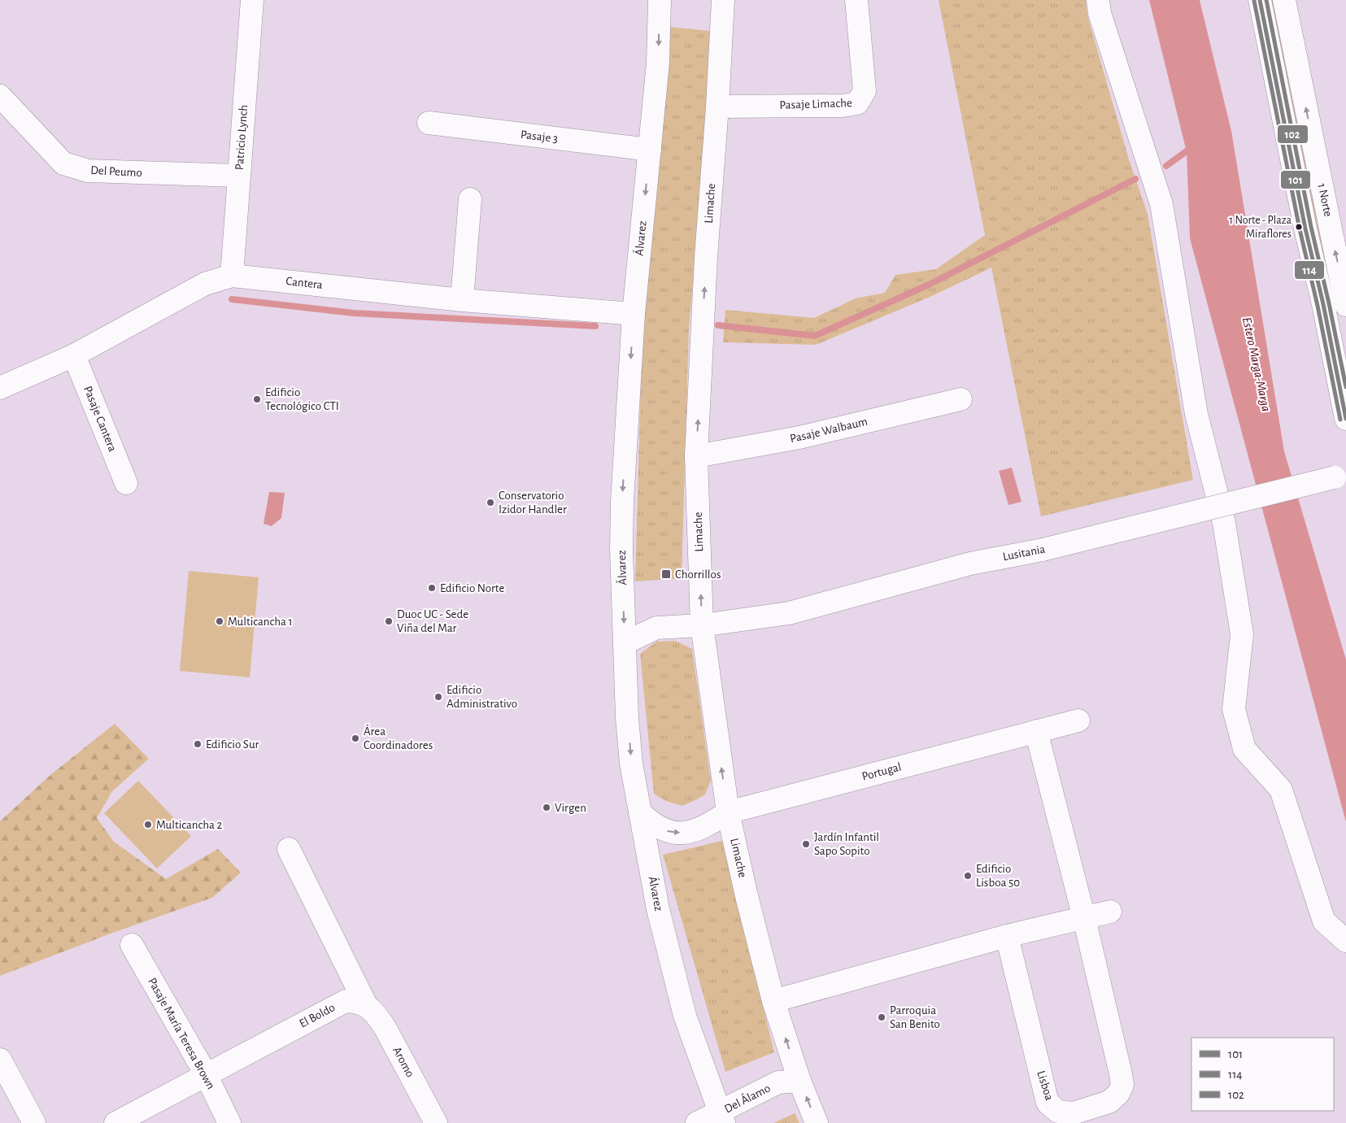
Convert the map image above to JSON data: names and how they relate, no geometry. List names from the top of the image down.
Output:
{
  "streets": {
    "street": [
      "Pasaje Limache",
      "Pasaje 3",
      "Patricio Lynch",
      "Del Peumo",
      "1 Norte",
      "Limache",
      "Álvarez",
      "Cantera",
      "Pasaje Cantera",
      "Pasaje Walbaum",
      "Lusitania",
      "Portugal",
      "El Boldo",
      "Pasaje María Teresa Brown",
      "Aromo",
      "Lisboa",
      "Del Álamo"
    ]
  },
  "crossings": [
    ["Pasaje Limache", "Limache"],
    ["Pasaje 3", "Álvarez"],
    ["Patricio Lynch", "Del Peumo"],
    ["Patricio Lynch", "Cantera"],
    ["Limache", "Pasaje Walbaum"],
    ["Limache", "Lusitania"],
    ["Limache", "Portugal"],
    ["Limache", "Del Álamo"],
    ["Álvarez", "Cantera"],
    ["Álvarez", "Lusitania"],
    ["Álvarez", "Portugal"],
    ["Álvarez", "Del Álamo"],
    ["Cantera", "Pasaje Cantera"],
    ["El Boldo", "Pasaje María Teresa Brown"],
    ["El Boldo", "Aromo"]
  ],
  "one_way": ["Limache", "Álvarez"],
  "water": ["Estero Marga-Marga"],
  "places": {
    "other": [
      "1 Norte - Plaza Miraflores",
      "Edificio Tecnológico CTI",
      "Conservatorio Izidor Handler",
      "Edificio Norte",
      "Multicancha 1",
      "Duoc UC - Sede Viña del Mar",
      "Edificio Administrativo",
      "Área Coordinadores",
      "Edificio Sur",
      "Virgen",
      "Multicancha 2",
      "Jardín Infantil Sapo Sopito",
      "Edificio Lisboa 50",
      "Parroquia San Benito"
    ],
    "transit": ["Chorrillos"]
  },
  "lines": ["transit line 101", "transit line 102", "transit line 114"],
  "legend": ["101", "114", "102"]
}
